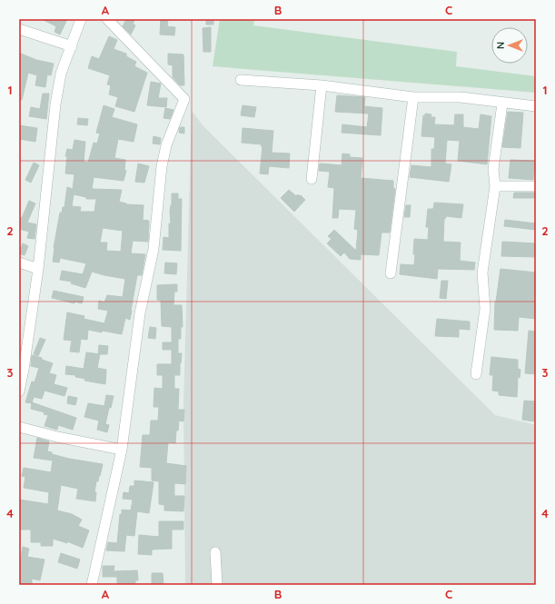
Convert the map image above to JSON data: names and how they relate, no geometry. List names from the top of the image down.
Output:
{
  "north": "left",
  "grid": {
    "columns": ["A", "B", "C"],
    "rows": [
      "1",
      "2",
      "3",
      "4"
    ]
  }
}
